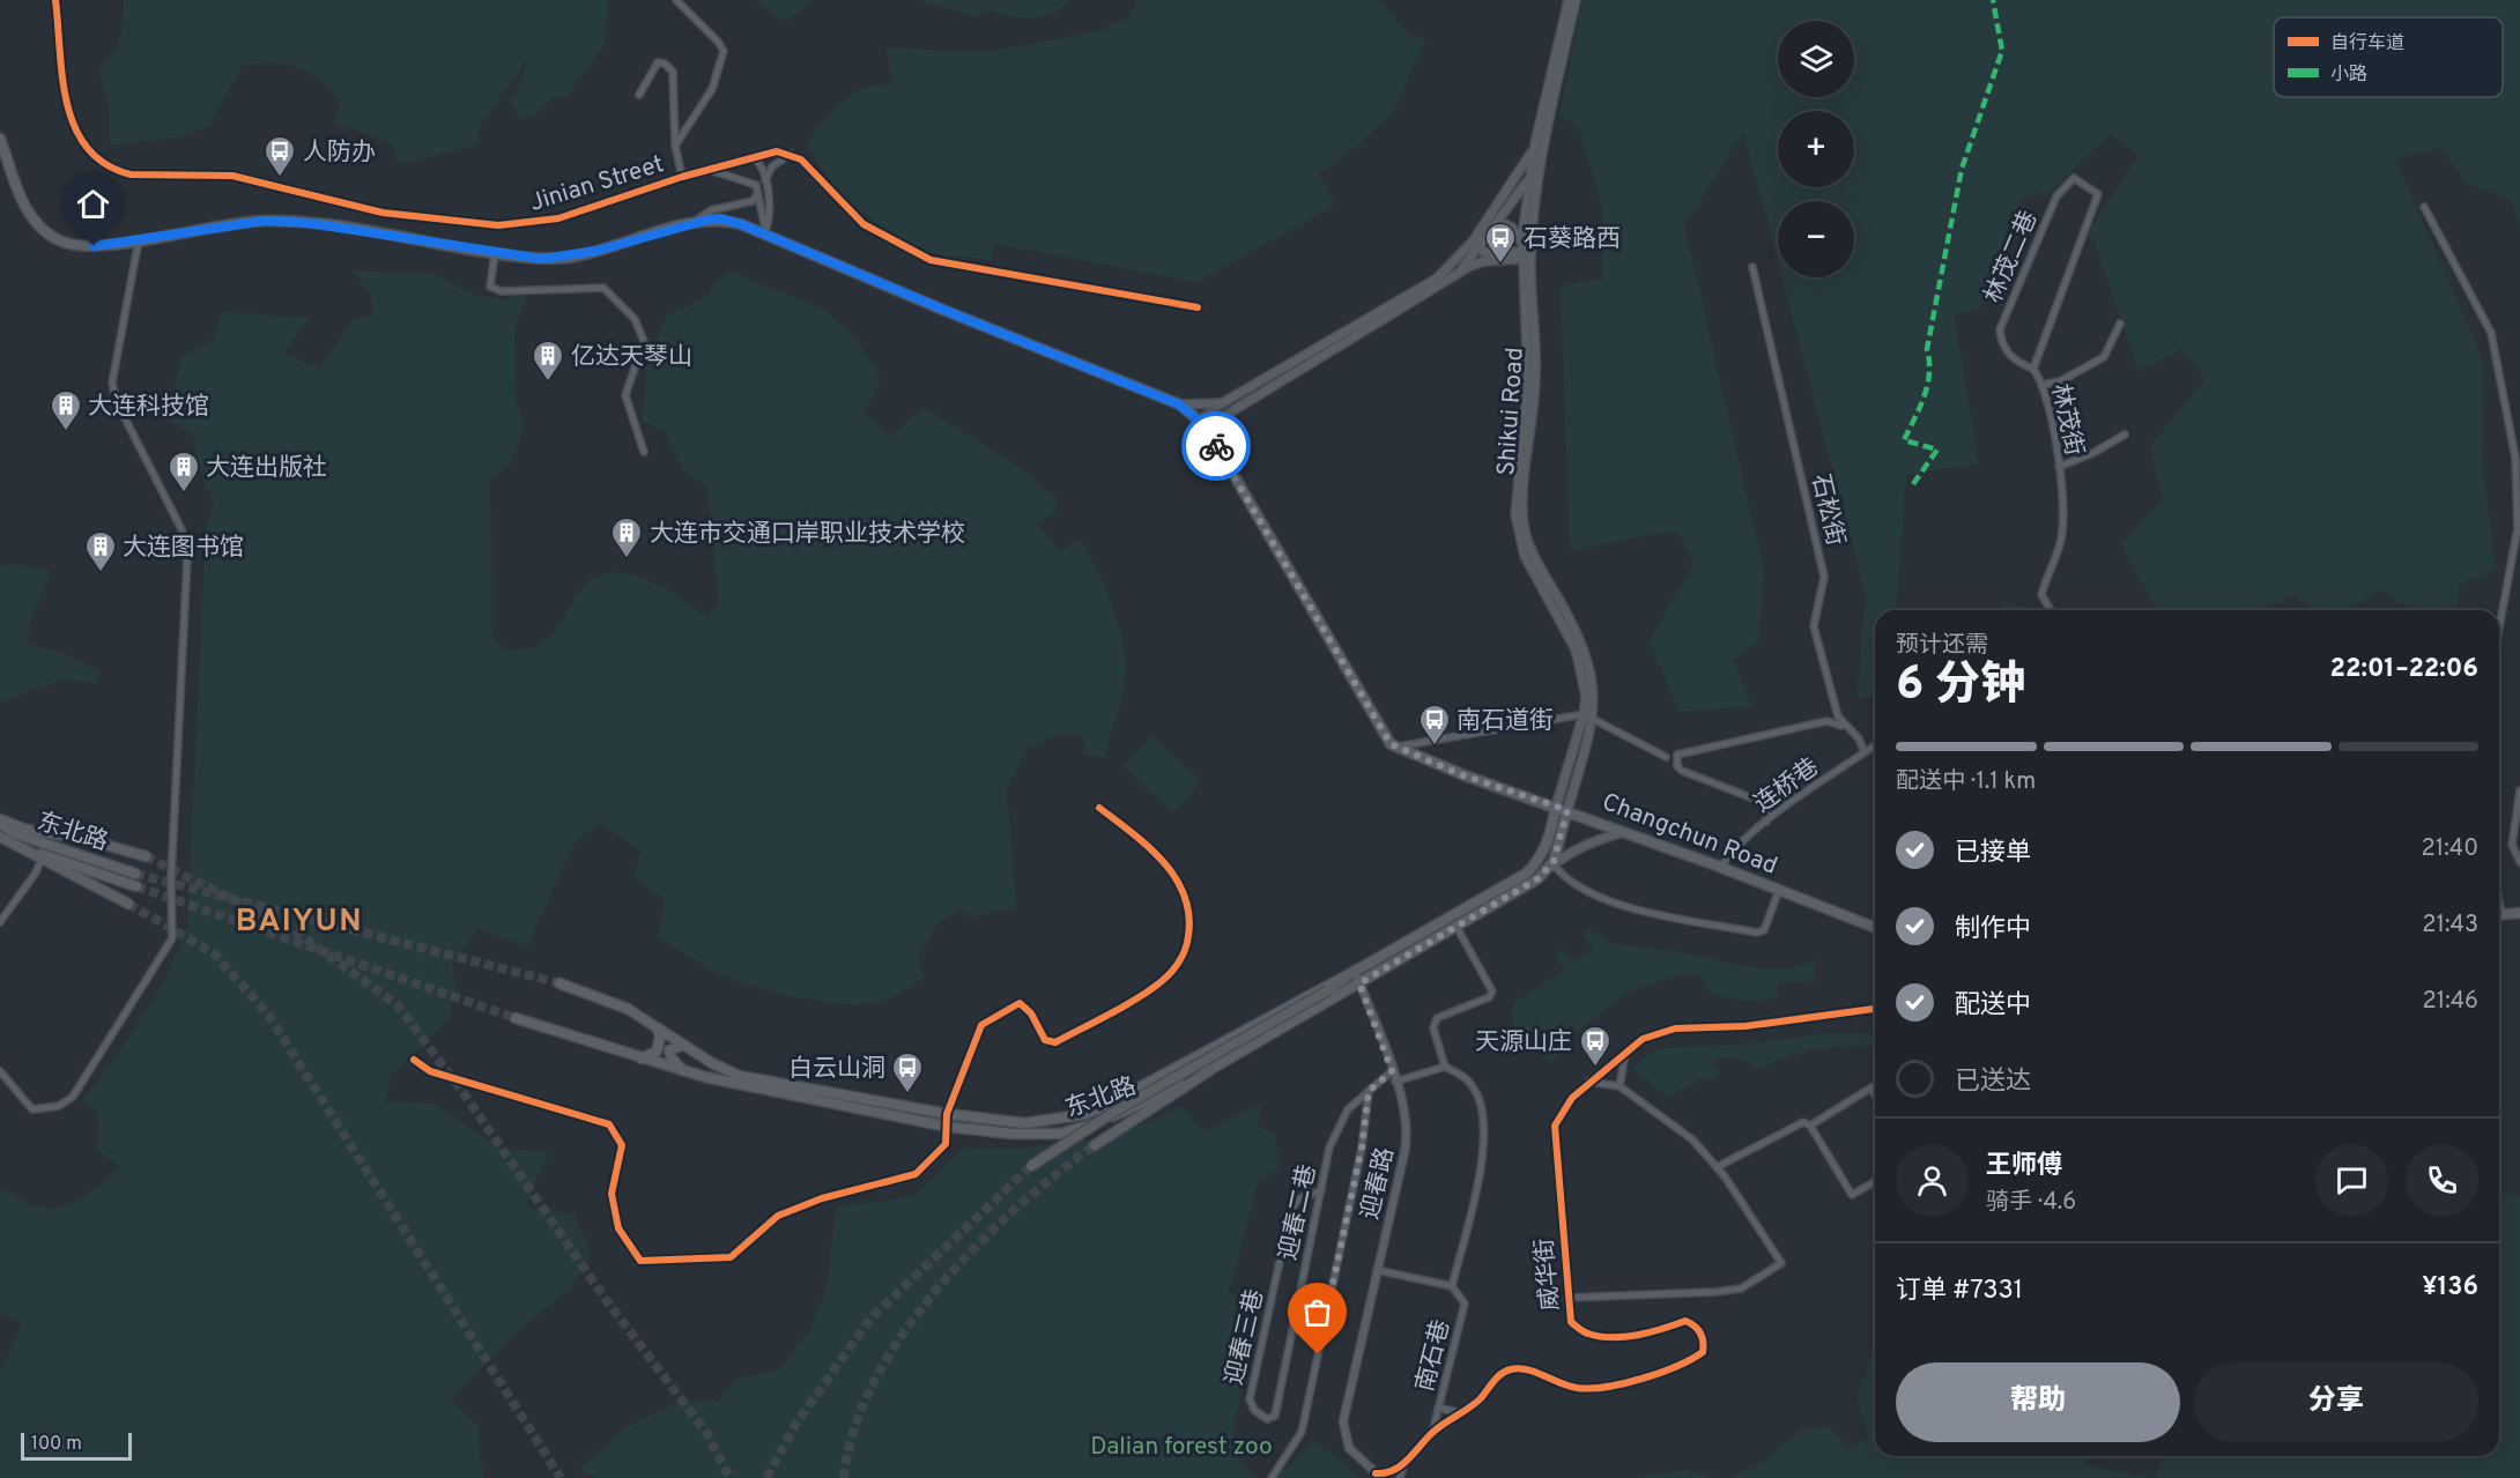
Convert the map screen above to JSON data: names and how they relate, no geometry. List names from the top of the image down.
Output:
{
  "streets": {
    "highway": ["东北路"],
    "main road": ["Shikui Road", "Changchun Road"],
    "street": [
      "Jinian Street",
      "林茂二巷",
      "林茂街",
      "石松街",
      "连桥巷",
      "迎春路",
      "迎春二巷",
      "威华街",
      "迎春三巷",
      "南石巷"
    ]
  },
  "crossings": [
    ["林茂二巷", "林茂街"],
    ["Shikui Road", "东北路"],
    ["Shikui Road", "Changchun Road"],
    ["石松街", "连桥巷"],
    ["连桥巷", "Changchun Road"],
    ["东北路", "Changchun Road"],
    ["东北路", "迎春路"],
    ["迎春路", "迎春二巷"],
    ["迎春路", "南石巷"],
    ["迎春二巷", "迎春三巷"],
    ["威华街", "南石巷"]
  ],
  "districts": ["BAIYUN"],
  "parks": ["Dalian forest zoo"],
  "places": {
    "bus stop": [
      "人防办",
      "石葵路西",
      "南石道街",
      "天源山庄",
      "白云山洞"
    ],
    "building": [
      "亿达天琴山",
      "大连科技馆",
      "大连出版社",
      "大连市交通口岸职业技术学校",
      "大连图书馆"
    ]
  },
  "legend": ["自行车道", "小路"],
  "scale_bar": "100 m",
  "page": {
    "map_buttons": ["+", "−"],
    "heading": ["6 分钟", "预计还需", "22:01–22:06"],
    "panel": [
      "王师傅",
      "骑手 · 4.6",
      "订单 #7331",
      "¥136"
    ],
    "bar": "配送中 · 1.1 km",
    "list": [
      ["已接单", "21:40"],
      ["制作中", "21:43"],
      ["配送中", "21:46"],
      "已送达"
    ],
    "buttons": ["帮助", "分享"],
    "scale": "100 m"
  }
}
